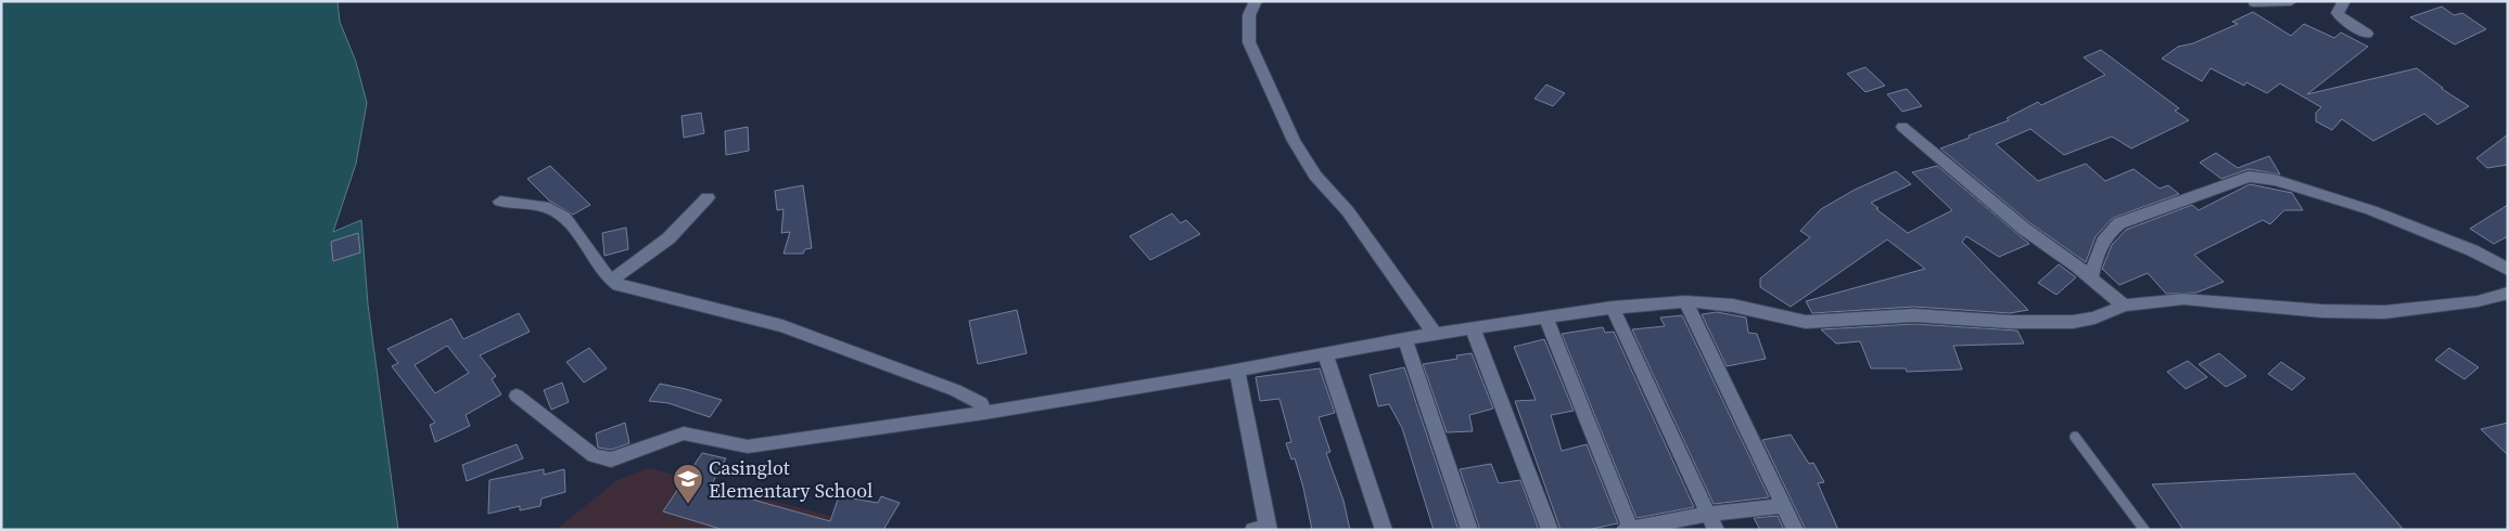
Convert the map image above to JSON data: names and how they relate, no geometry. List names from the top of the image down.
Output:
{
  "places": {
    "school or university": ["Casinglot Elementary School"]
  }
}
